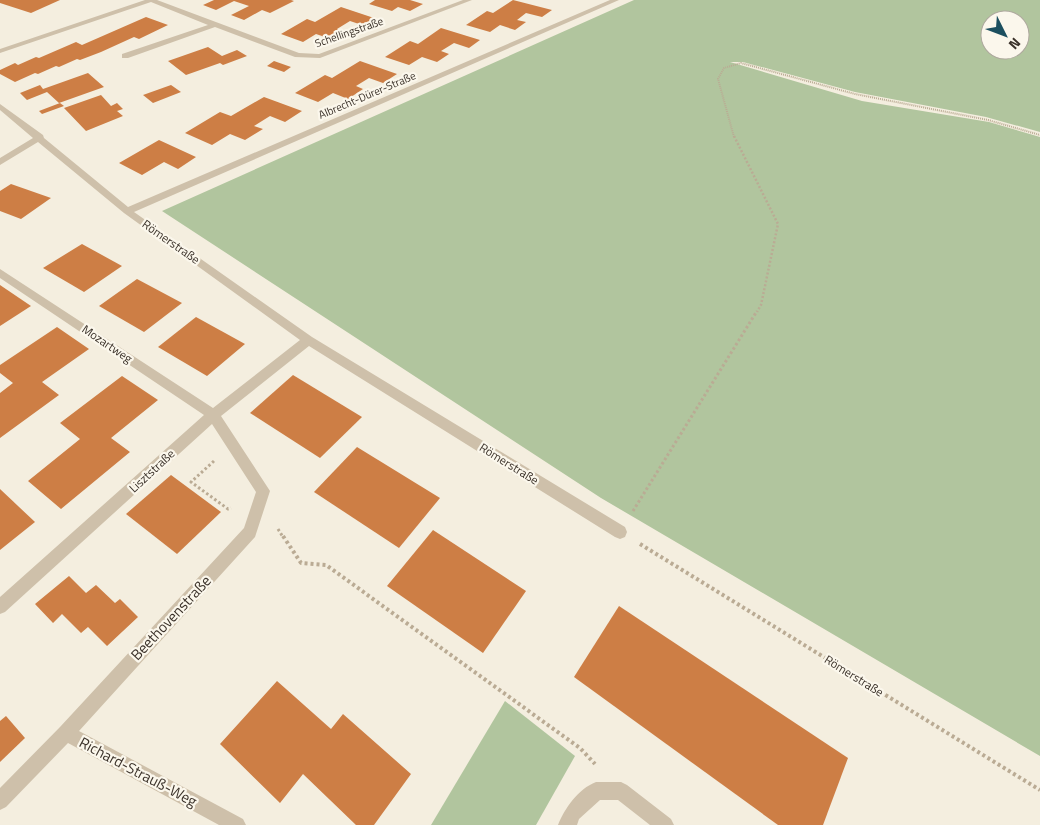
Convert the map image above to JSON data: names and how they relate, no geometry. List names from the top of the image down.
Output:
{
  "streets": {
    "street": [
      "Schellingstraße",
      "Albrecht-Dürer-Straße",
      "Römerstraße",
      "Mozartweg",
      "Lisztstraße",
      "Beethovenstraße",
      "Richard-Strauß-Weg"
    ]
  },
  "crossings": [
    ["Albrecht-Dürer-Straße", "Römerstraße"],
    ["Römerstraße", "Lisztstraße"],
    ["Mozartweg", "Lisztstraße"],
    ["Mozartweg", "Beethovenstraße"],
    ["Lisztstraße", "Beethovenstraße"],
    ["Beethovenstraße", "Richard-Strauß-Weg"]
  ],
  "north": "bottom right"
}
